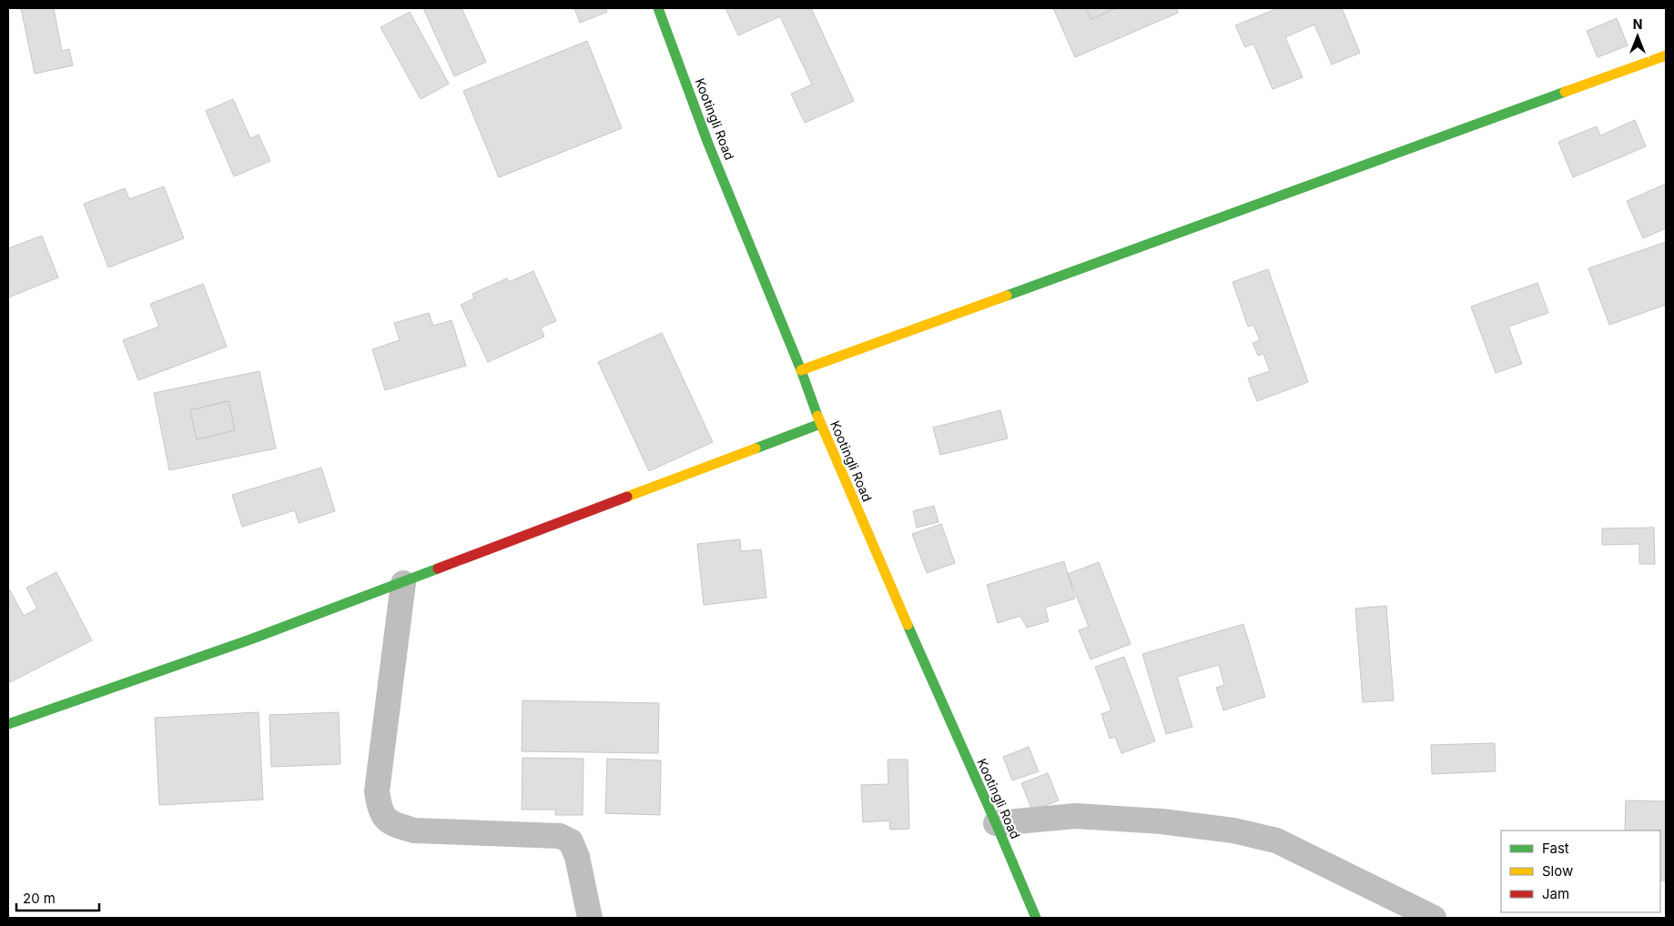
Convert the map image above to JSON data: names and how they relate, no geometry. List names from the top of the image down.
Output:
{
  "streets": {
    "street": ["Kootingli Road"]
  },
  "legend": ["Fast", "Slow", "Jam"],
  "scale_bar": "20 m",
  "north": "top"
}
